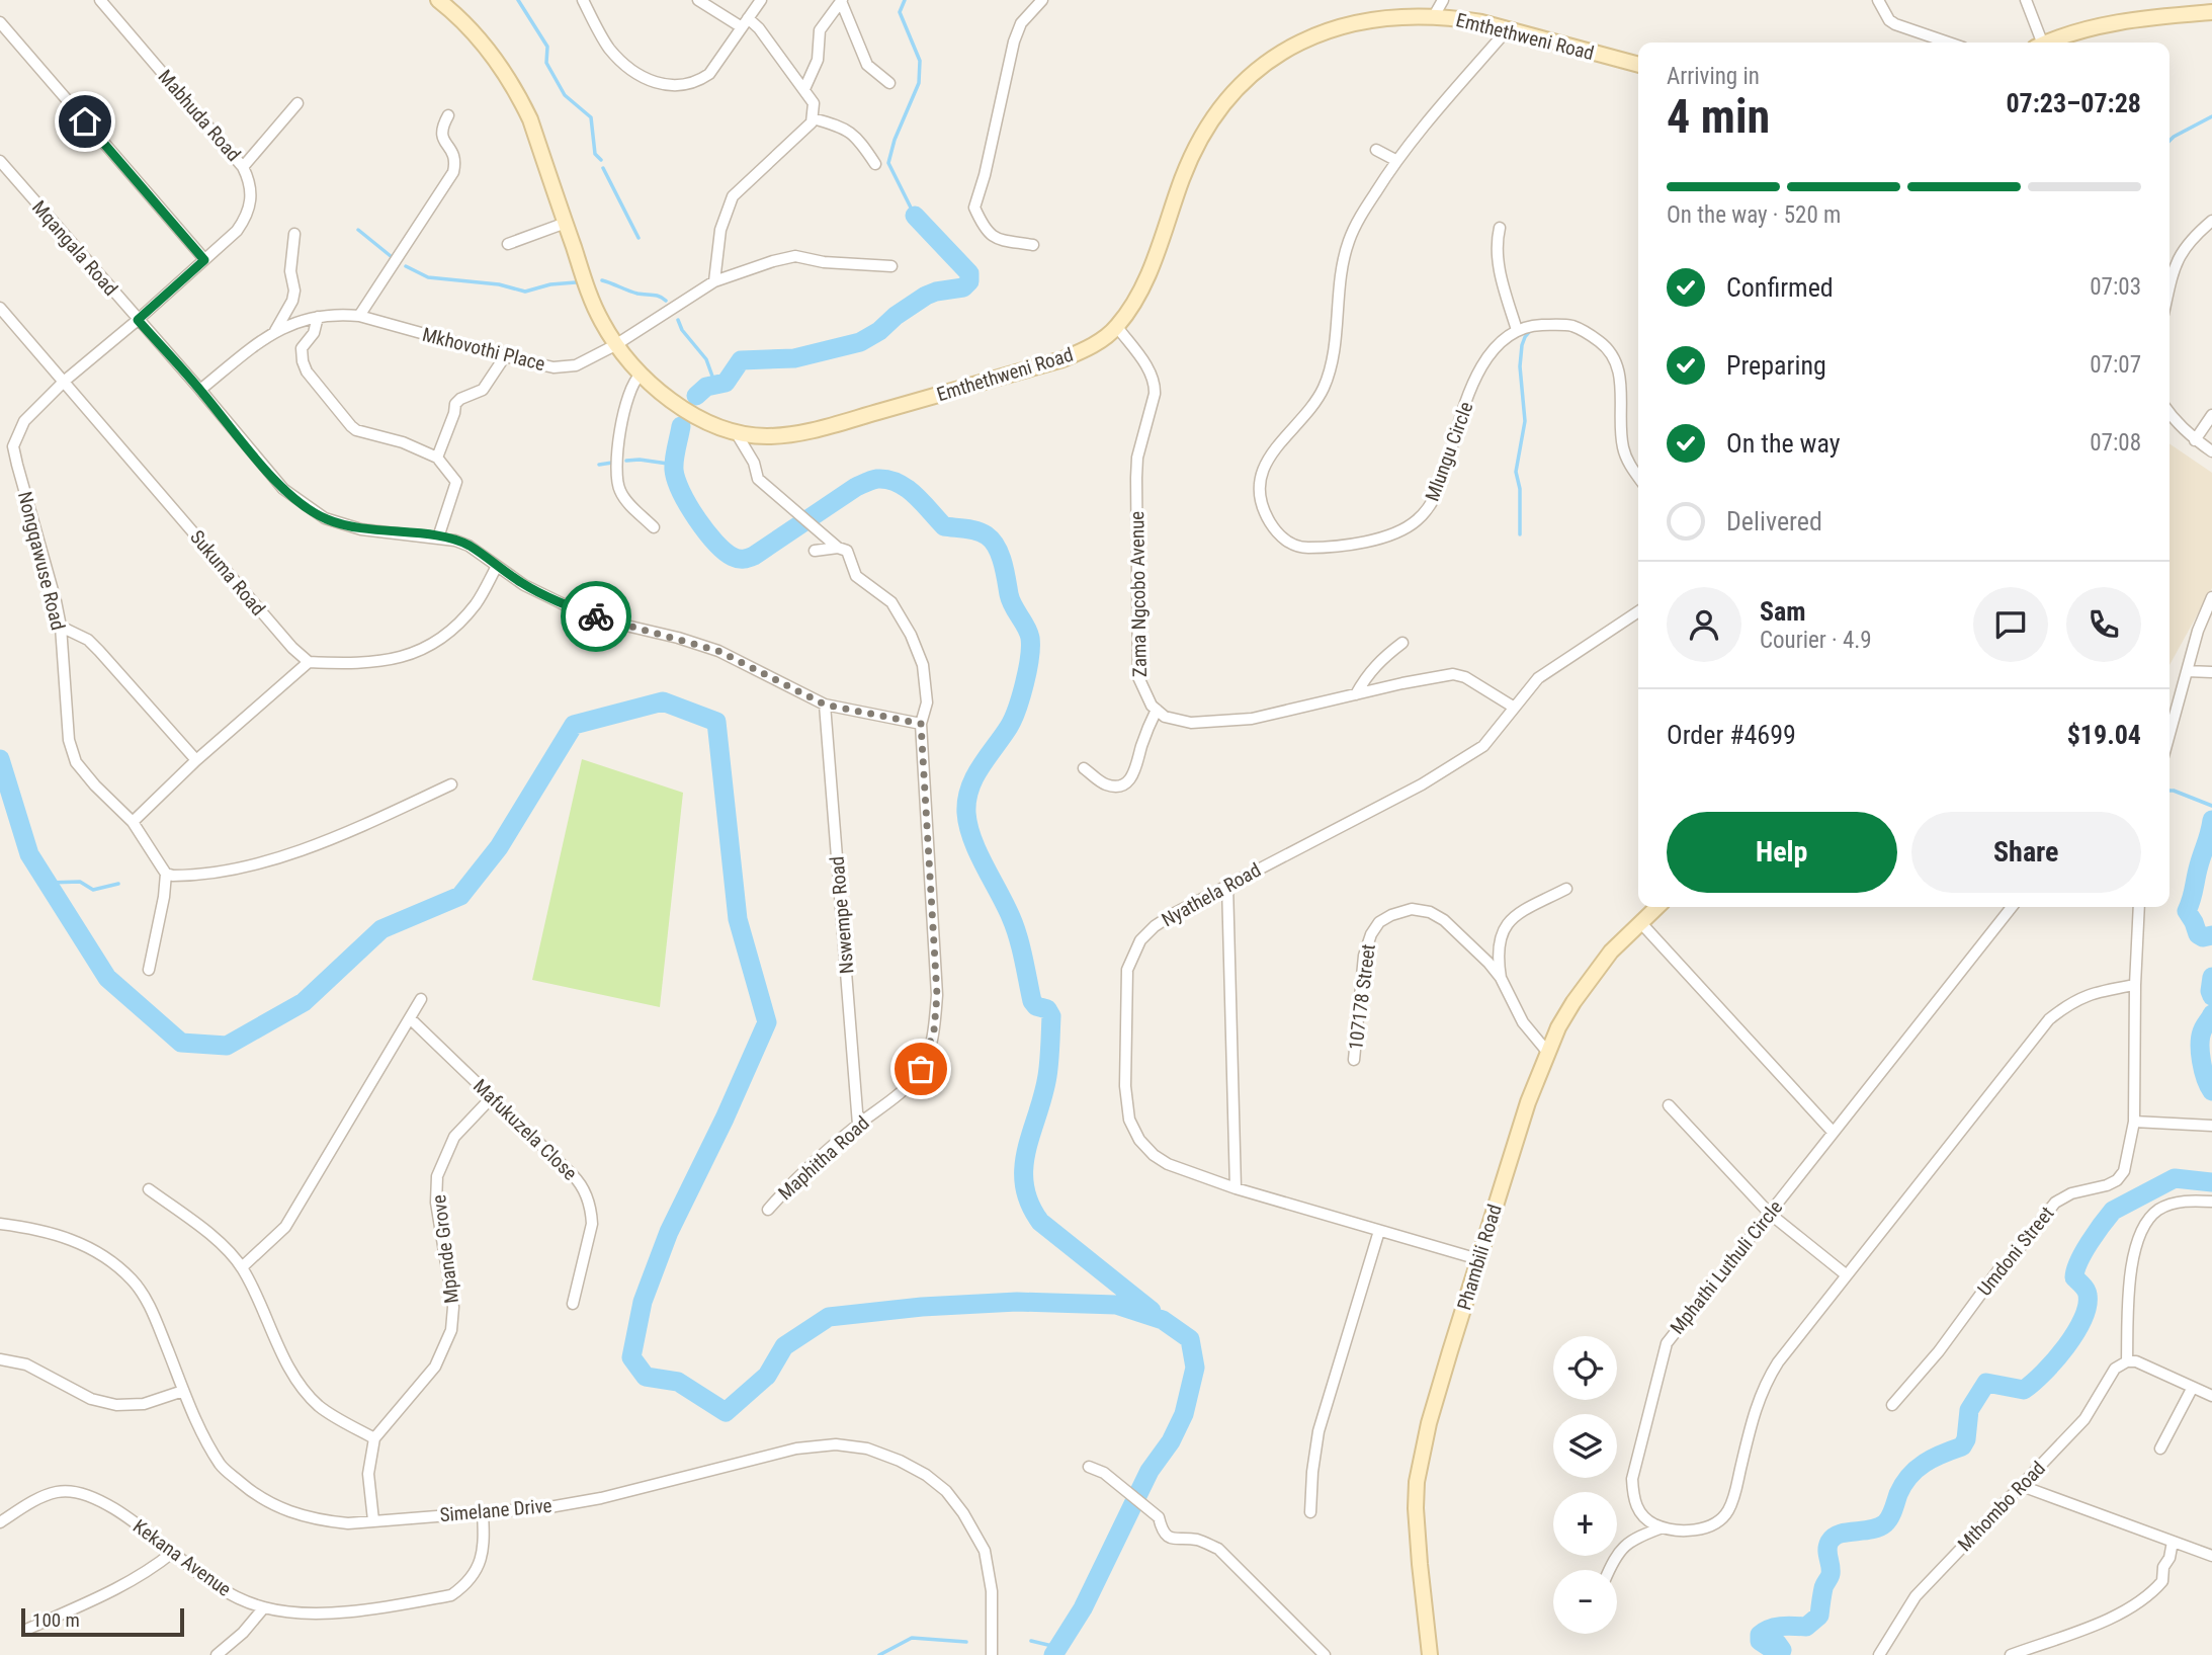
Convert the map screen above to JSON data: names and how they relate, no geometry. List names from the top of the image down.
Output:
{
  "streets": {
    "street": [
      "Emthethweni Road",
      "Mabhuda Road",
      "Mqangala Road",
      "Mkhovothi Place",
      "Mlungu Circle",
      "Nongqawuse Road",
      "Sukuma Road",
      "Zama Ngcobo Avenue",
      "Nyathela Road",
      "Nswempe Road",
      "107178 Street",
      "Mafukuzela Close",
      "Maphitha Road",
      "Mpande Grove",
      "Umdoni Street",
      "Phambili Road",
      "Mphathi Luthuli Circle",
      "Mthombo Road",
      "Simelane Drive",
      "Kekana Avenue"
    ]
  },
  "crossings": [
    ["Emthethweni Road", "Mkhovothi Place"],
    ["Emthethweni Road", "Mlungu Circle"],
    ["Emthethweni Road", "Zama Ngcobo Avenue"],
    ["Mabhuda Road", "Mqangala Road"],
    ["Mabhuda Road", "Nongqawuse Road"],
    ["Mabhuda Road", "Sukuma Road"],
    ["Mqangala Road", "Mkhovothi Place"],
    ["Mqangala Road", "Nswempe Road"],
    ["Mqangala Road", "Maphitha Road"],
    ["Nongqawuse Road", "Sukuma Road"],
    ["Nyathela Road", "Phambili Road"],
    ["Nswempe Road", "Maphitha Road"],
    ["107178 Street", "Phambili Road"],
    ["Mafukuzela Close", "Mpande Grove"],
    ["Simelane Drive", "Kekana Avenue"]
  ],
  "scale_bar": "100 m",
  "page": {
    "heading": ["4 min", "Arriving in", "07:23–07:28"],
    "panel": [
      "Sam",
      "Courier · 4.9",
      "Order #4699",
      "$19.04"
    ],
    "bar": "On the way · 520 m",
    "list": [
      ["Confirmed", "07:03"],
      ["Preparing", "07:07"],
      ["On the way", "07:08"],
      "Delivered"
    ],
    "buttons": ["Help", "Share"],
    "map_buttons": ["+", "−"],
    "scale": "100 m"
  }
}
